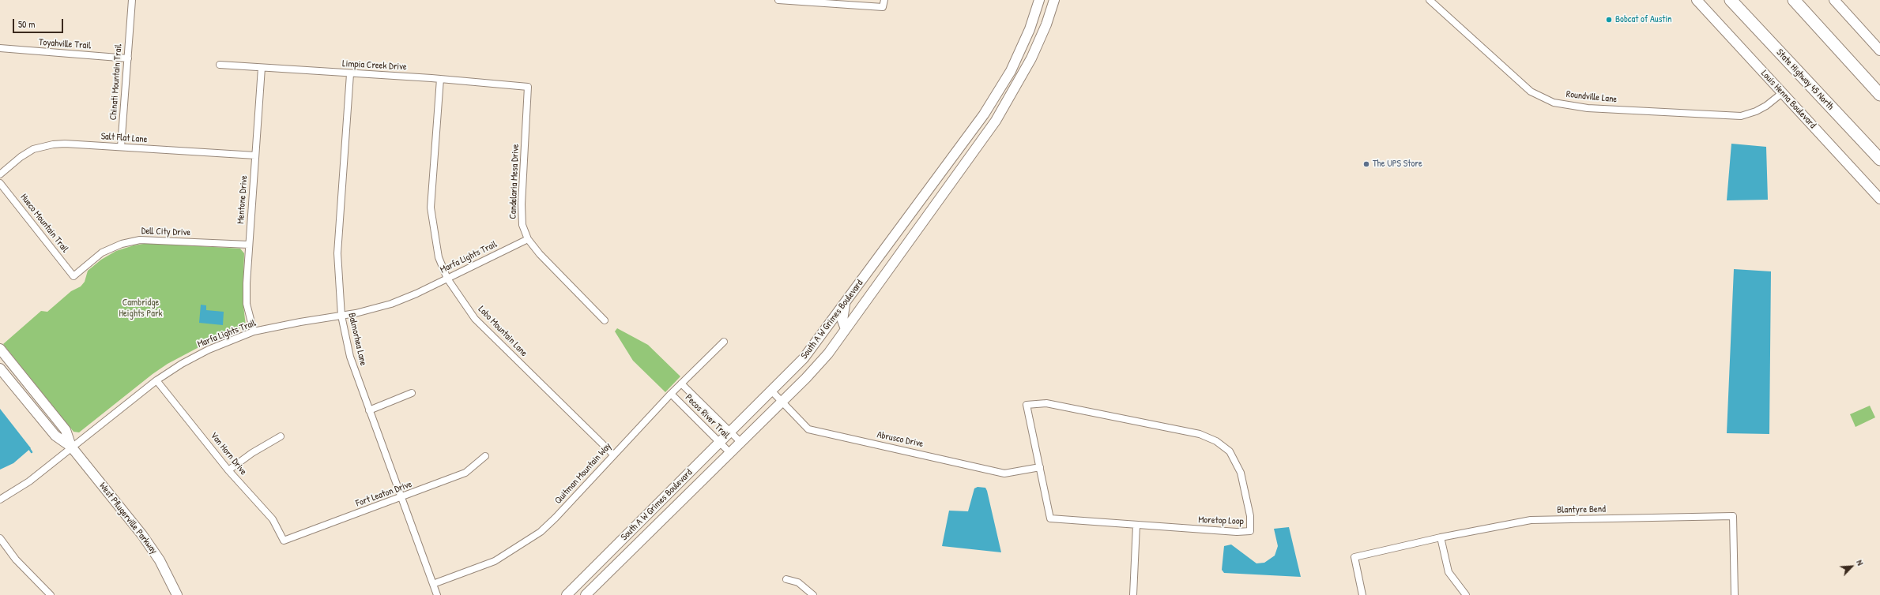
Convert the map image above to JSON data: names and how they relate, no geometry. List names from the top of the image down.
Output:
{
  "streets": {
    "highway": ["State Highway 45 North"],
    "main road": ["Louis Henna Boulevard", "South A W Grimes Boulevard", "West Pflugerville Parkway"],
    "street": [
      "Toyahville Trail",
      "Limpia Creek Drive",
      "Chinati Mountain Trail",
      "Roundville Lane",
      "Salt Flat Lane",
      "Candelaria Mesa Drive",
      "Mentone Drive",
      "Hueco Mountain Trail",
      "Dell City Drive",
      "Marfa Lights Trail",
      "Lobo Mountain Lane",
      "Balmorhea Lane",
      "Pecos River Trail",
      "Abrusco Drive",
      "Van Horn Drive",
      "Quitman Mountain Way",
      "Fort Leaton Drive",
      "Blantyre Bend",
      "Moretop Loop"
    ]
  },
  "crossings": [
    ["Toyahville Trail", "Chinati Mountain Trail"],
    ["Limpia Creek Drive", "Candelaria Mesa Drive"],
    ["Limpia Creek Drive", "Mentone Drive"],
    ["Limpia Creek Drive", "Lobo Mountain Lane"],
    ["Limpia Creek Drive", "Balmorhea Lane"],
    ["Chinati Mountain Trail", "Salt Flat Lane"],
    ["Roundville Lane", "Louis Henna Boulevard"],
    ["Salt Flat Lane", "Mentone Drive"],
    ["Candelaria Mesa Drive", "Marfa Lights Trail"],
    ["Mentone Drive", "Dell City Drive"],
    ["Mentone Drive", "Marfa Lights Trail"],
    ["Hueco Mountain Trail", "Dell City Drive"],
    ["Marfa Lights Trail", "Lobo Mountain Lane"],
    ["Marfa Lights Trail", "Balmorhea Lane"],
    ["Marfa Lights Trail", "Van Horn Drive"],
    ["Marfa Lights Trail", "West Pflugerville Parkway"],
    ["South A W Grimes Boulevard", "Pecos River Trail"],
    ["South A W Grimes Boulevard", "Abrusco Drive"],
    ["Lobo Mountain Lane", "Quitman Mountain Way"],
    ["Balmorhea Lane", "Quitman Mountain Way"],
    ["Balmorhea Lane", "Fort Leaton Drive"],
    ["Pecos River Trail", "Quitman Mountain Way"],
    ["Abrusco Drive", "Moretop Loop"],
    ["Van Horn Drive", "Fort Leaton Drive"]
  ],
  "parks": ["Cambridge Heights Park"],
  "places": ["Bobcat of Austin", "The UPS Store"],
  "scale_bar": "50 m",
  "north": "top right"
}
